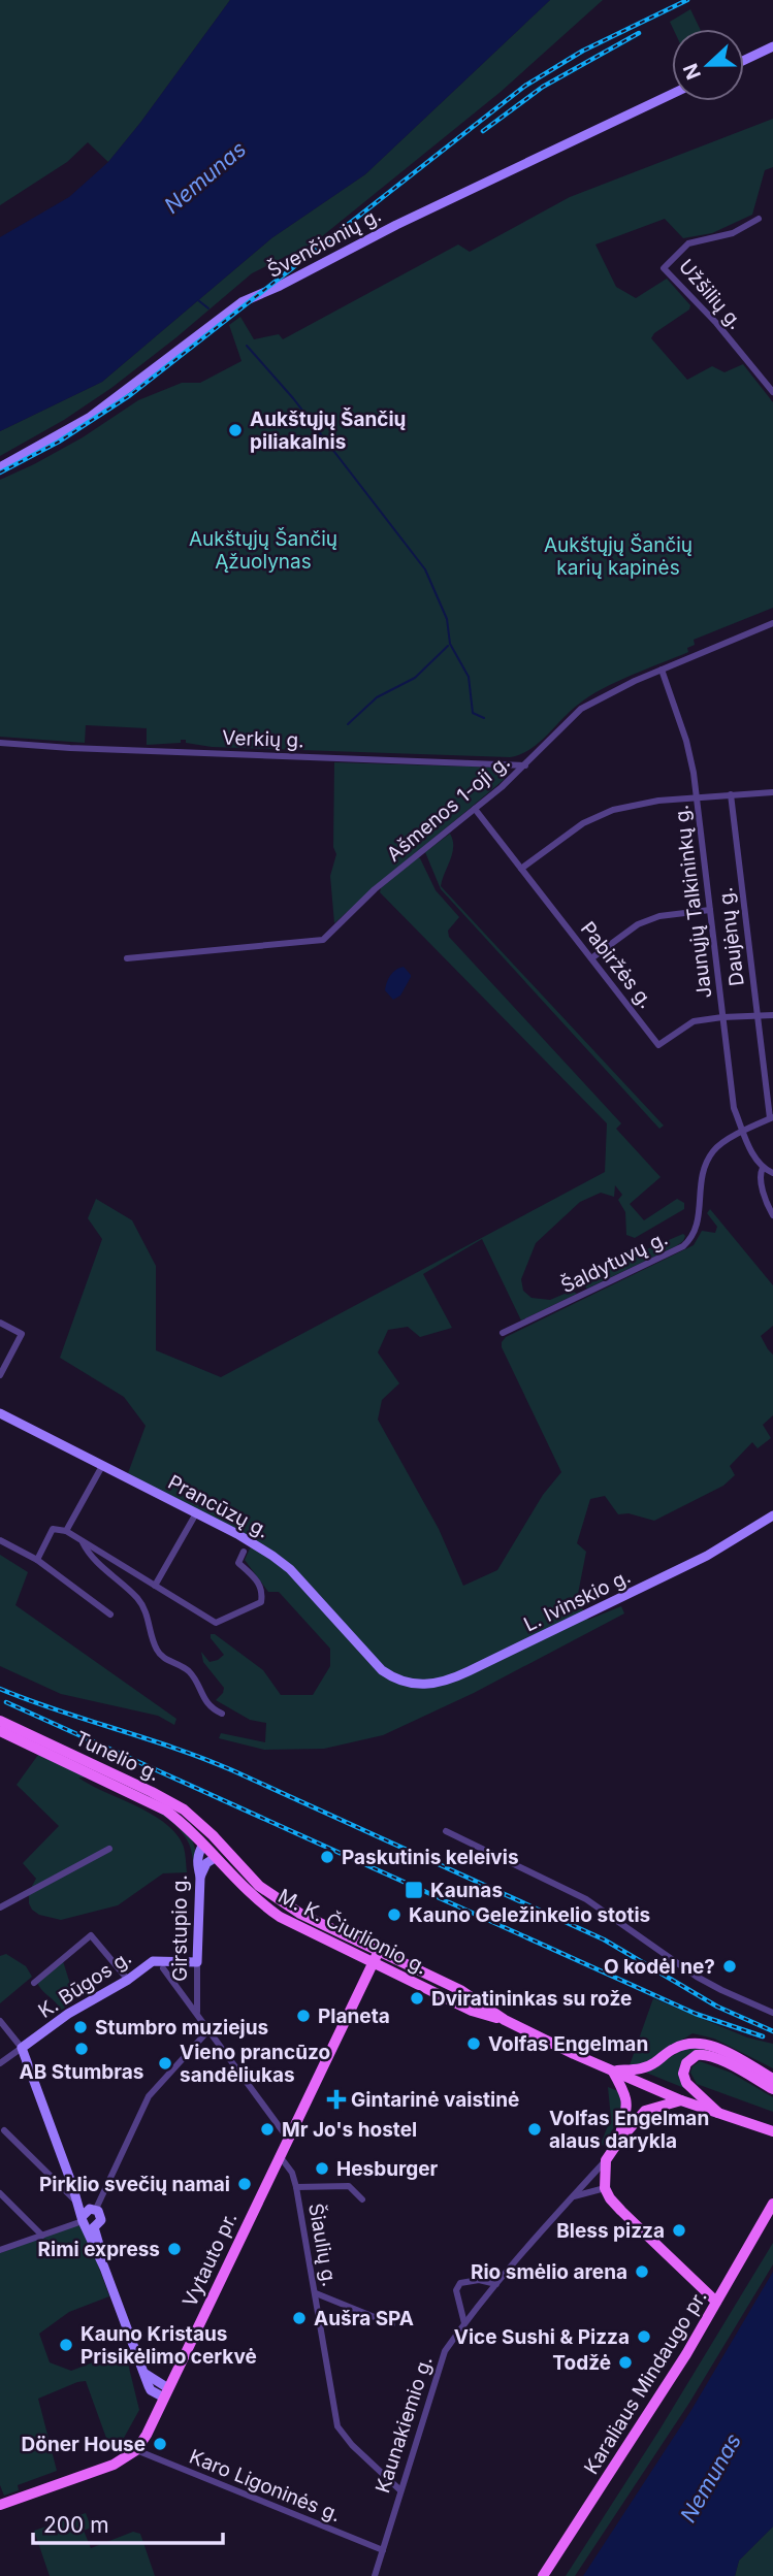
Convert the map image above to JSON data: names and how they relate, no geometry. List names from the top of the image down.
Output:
{
  "streets": {
    "main road": [
      "Tunelio g.",
      "M. K. Čiurlionio g.",
      "Vytauto pr.",
      "Karaliaus Mindaugo pr.",
      "Kaunakiemio g."
    ],
    "street": [
      "Švenčionių g.",
      "Užšilių g.",
      "Verkių g.",
      "Ašmenos 1-oji g.",
      "Jaunųjų Talkininkų g.",
      "Daujėnų g.",
      "Pabiržės g.",
      "Šaldytuvų g.",
      "Prancūzų g.",
      "L. Ivinskio g.",
      "Girstupio g.",
      "K. Būgos g.",
      "Šiaulių g.",
      "Karo Ligoninės g."
    ]
  },
  "crossings": [
    ["Verkių g.", "Ašmenos 1-oji g."],
    ["Ašmenos 1-oji g.", "Jaunųjų Talkininkų g."],
    ["Ašmenos 1-oji g.", "Pabiržės g."],
    ["Jaunųjų Talkininkų g.", "Pabiržės g."],
    ["Jaunųjų Talkininkų g.", "Šaldytuvų g."],
    ["Daujėnų g.", "Pabiržės g."],
    ["Daujėnų g.", "Šaldytuvų g."],
    ["Prancūzų g.", "L. Ivinskio g."],
    ["Tunelio g.", "Girstupio g."],
    ["Tunelio g.", "M. K. Čiurlionio g."],
    ["Girstupio g.", "M. K. Čiurlionio g."],
    ["Girstupio g.", "K. Būgos g."],
    ["M. K. Čiurlionio g.", "Vytauto pr."],
    ["M. K. Čiurlionio g.", "Kaunakiemio g."],
    ["Šiaulių g.", "Vytauto pr."],
    ["Šiaulių g.", "Kaunakiemio g."],
    ["Vytauto pr.", "Karo Ligoninės g."],
    ["Kaunakiemio g.", "Karo Ligoninės g."]
  ],
  "water": ["Nemunas"],
  "parks": ["Aukštųjų Šančių Ąžuolynas", "Aukštųjų Šančių karių kapinės"],
  "places": {
    "other": [
      "Aukštųjų Šančių piliakalnis",
      "Paskutinis keleivis",
      "Kauno Geležinkelio stotis",
      "O kodėl ne?",
      "Dviratininkas su rože",
      "Planeta",
      "Stumbro muziejus",
      "Volfas Engelman",
      "AB Stumbras",
      "Vieno prancūzo sandėliukas",
      "Mr Jo's hostel",
      "Volfas Engelman alaus darykla",
      "Hesburger",
      "Pirklio svečių namai",
      "Bless pizza",
      "Rimi express",
      "Rio smėlio arena",
      "Aušra SPA",
      "Vice Sushi & Pizza",
      "Kauno Kristaus Prisikėlimo cerkvė",
      "Todžė",
      "Döner House"
    ],
    "transit": ["Kaunas"],
    "health": ["Gintarinė vaistinė"]
  },
  "scale_bar": "200 m",
  "north": "left"
}
